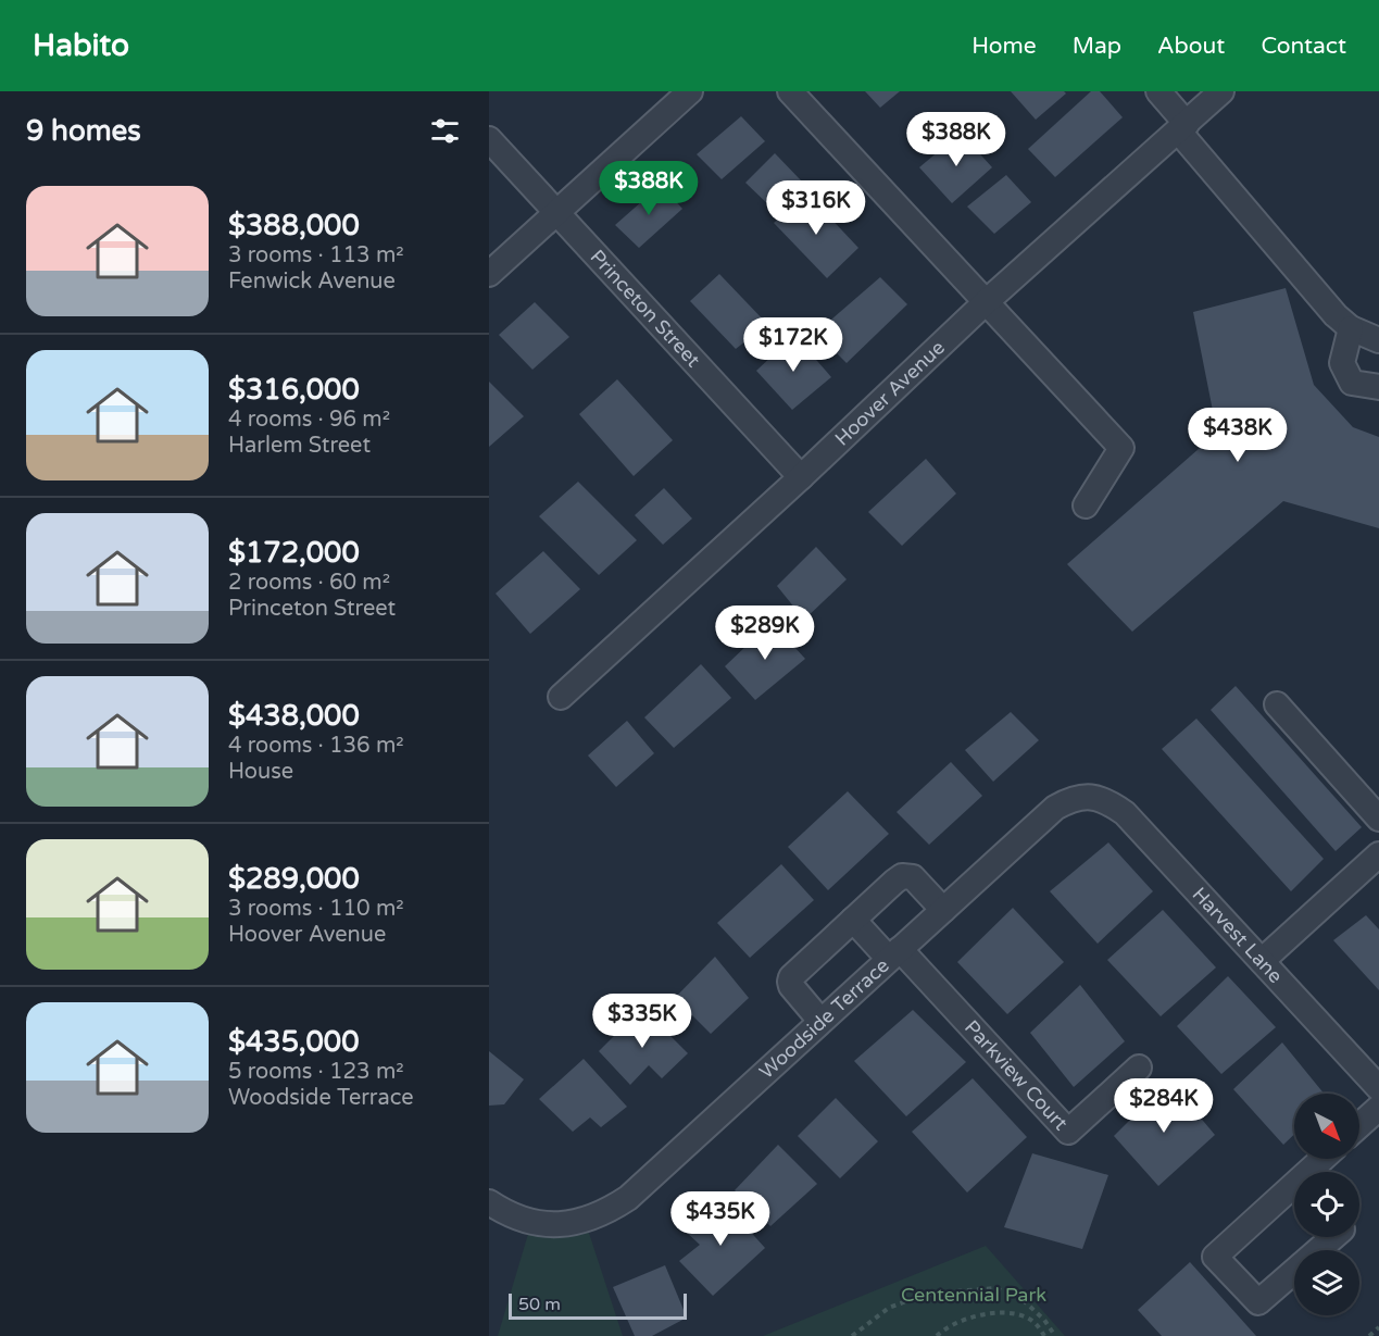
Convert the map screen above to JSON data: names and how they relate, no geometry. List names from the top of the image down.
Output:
{
  "streets": {
    "street": [
      "Princeton Street",
      "Hoover Avenue",
      "Harvest Lane",
      "Woodside Terrace",
      "Parkview Court"
    ]
  },
  "crossings": [
    ["Princeton Street", "Hoover Avenue"],
    ["Harvest Lane", "Woodside Terrace"],
    ["Woodside Terrace", "Parkview Court"]
  ],
  "parks": ["Centennial Park"],
  "scale_bar": "50 m",
  "north": "bottom right",
  "page": {
    "header": "Habito",
    "nav": [
      "Home",
      "Map",
      "About",
      "Contact"
    ],
    "heading": "9 homes",
    "price": [
      "$388K",
      "$388K",
      "$316K",
      "$172K",
      "$438K",
      "$289K",
      "$335K",
      "$284K",
      "$435K"
    ],
    "list": [
      {
        "name": "$388,000",
        "note": "3 rooms · 113 m² · Fenwick Avenue"
      },
      {
        "name": "$316,000",
        "note": "4 rooms · 96 m² · Harlem Street"
      },
      {
        "name": "$172,000",
        "note": "2 rooms · 60 m² · Princeton Street"
      },
      {
        "name": "$438,000",
        "note": "4 rooms · 136 m² · House"
      },
      {
        "name": "$289,000",
        "note": "3 rooms · 110 m² · Hoover Avenue"
      },
      {
        "name": "$435,000",
        "note": "5 rooms · 123 m² · Woodside Terrace"
      }
    ],
    "scale": "50 m"
  }
}
